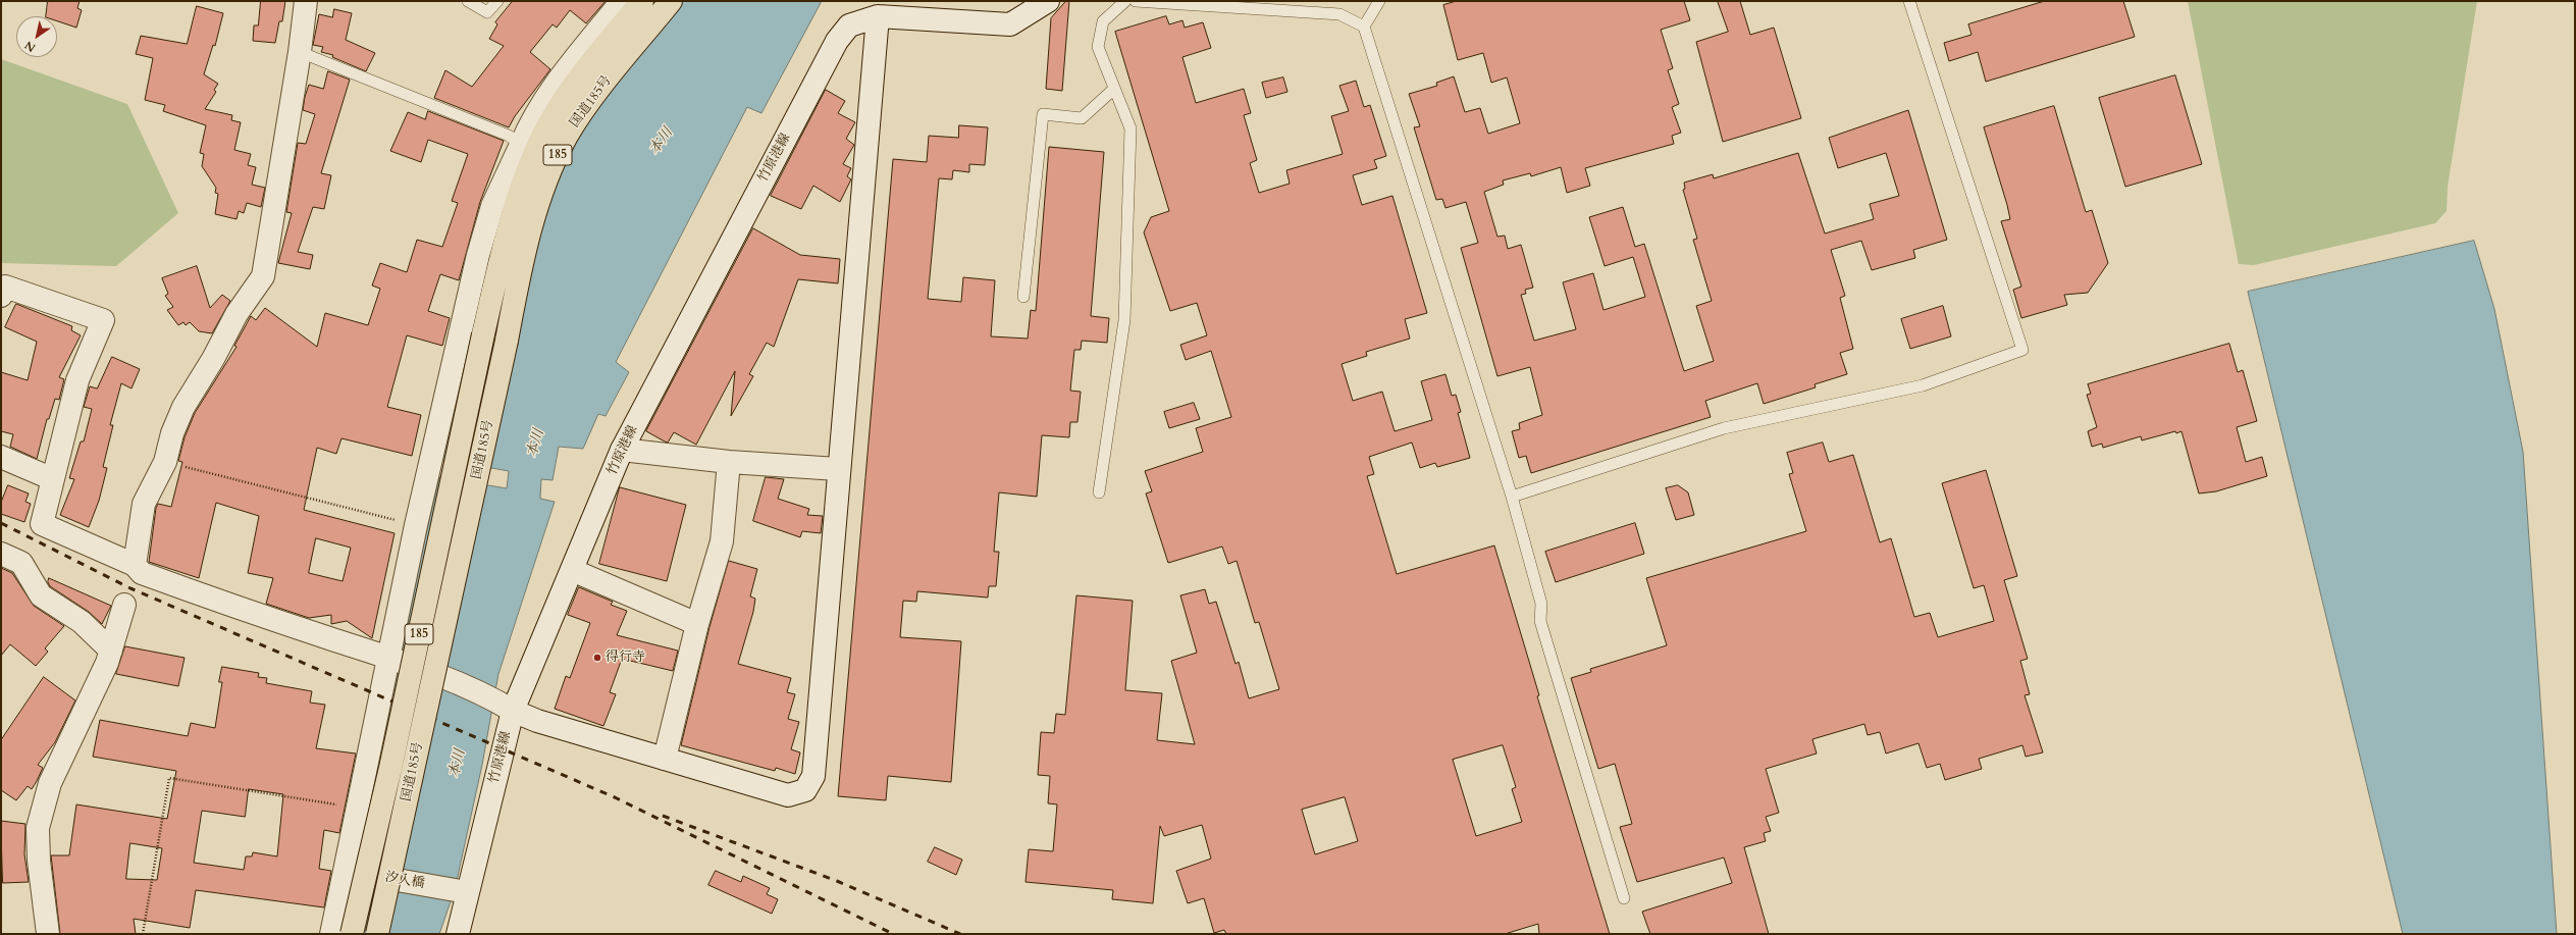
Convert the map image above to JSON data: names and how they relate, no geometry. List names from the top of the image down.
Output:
{
  "streets": {
    "highway": ["国道185号", "185"],
    "street": ["竹原港線", "汐入橋"]
  },
  "crossings": [
    ["竹原港線", "汐入橋"]
  ],
  "water": ["本川"],
  "places": ["得行寺"],
  "north": "bottom left"
}
